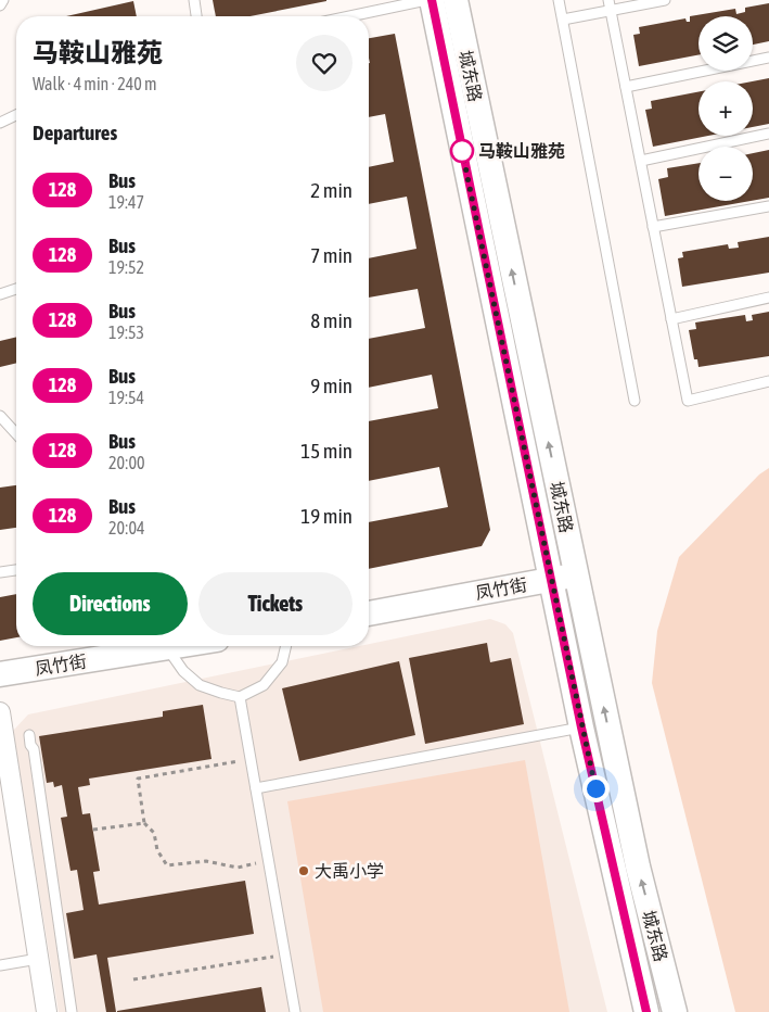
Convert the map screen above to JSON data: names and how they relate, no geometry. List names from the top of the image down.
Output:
{
  "streets": {
    "street": ["城东路", "凤竹街"]
  },
  "crossings": [
    ["城东路", "凤竹街"]
  ],
  "places": ["马鞍山雅苑", "大禹小学"],
  "lines": ["bus line 128"],
  "page": {
    "map_buttons": ["+", "−"],
    "heading": [
      ["马鞍山雅苑", "Walk · 4 min · 240 m"],
      "Departures"
    ],
    "list": [
      {
        "mark": "128",
        "name": "Bus",
        "note": "19:47",
        "value": "2 min"
      },
      {
        "mark": "128",
        "name": "Bus",
        "note": "19:52",
        "value": "7 min"
      },
      {
        "mark": "128",
        "name": "Bus",
        "note": "19:53",
        "value": "8 min"
      },
      {
        "mark": "128",
        "name": "Bus",
        "note": "19:54",
        "value": "9 min"
      },
      {
        "mark": "128",
        "name": "Bus",
        "note": "20:00",
        "value": "15 min"
      },
      {
        "mark": "128",
        "name": "Bus",
        "note": "20:04",
        "value": "19 min"
      }
    ],
    "buttons": ["Directions", "Tickets"]
  }
}
